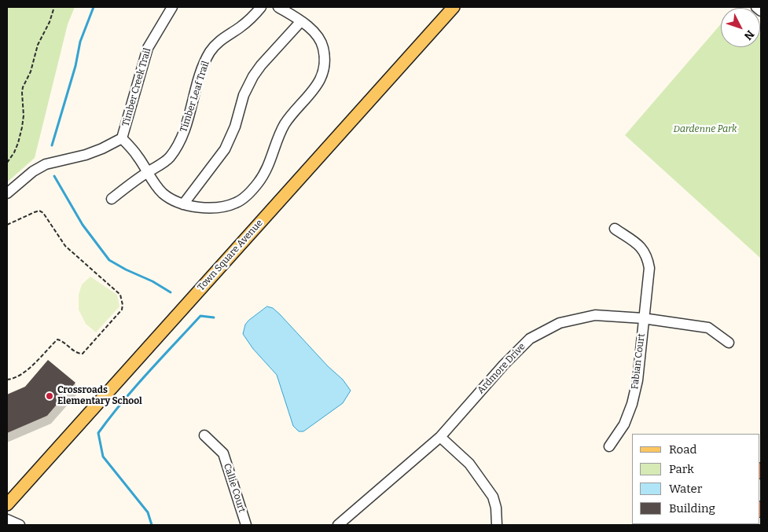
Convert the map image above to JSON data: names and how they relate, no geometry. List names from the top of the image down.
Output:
{
  "streets": {
    "main road": ["Town Square Avenue"],
    "street": [
      "Timber Creek Trail",
      "Timber Leaf Trail",
      "Fabian Court",
      "Ardmore Drive",
      "Callie Court"
    ]
  },
  "crossings": [
    ["Fabian Court", "Ardmore Drive"]
  ],
  "parks": ["Dardenne Park"],
  "places": ["Crossroads Elementary School"],
  "legend": [
    "Road",
    "Park",
    "Water",
    "Building"
  ],
  "north": "bottom right"
}
